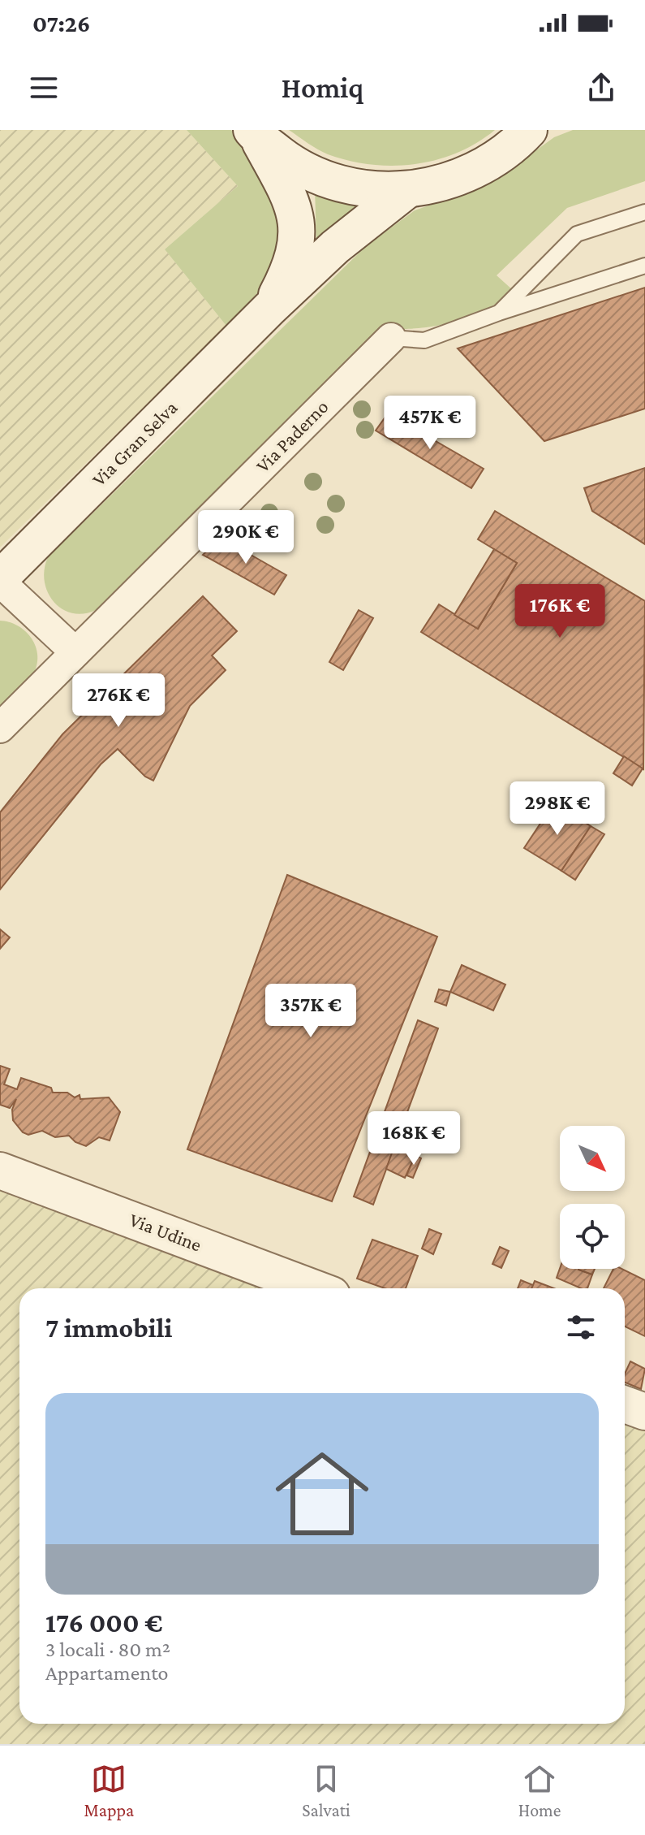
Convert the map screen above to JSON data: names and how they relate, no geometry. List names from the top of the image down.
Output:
{
  "streets": {
    "main road": ["Via Gran Selva", "Via Udine"],
    "street": ["Via Paderno"]
  },
  "north": "bottom right",
  "page": {
    "status": "07:26",
    "header": "Homiq",
    "price": [
      "457K €",
      "290K €",
      "176K €",
      "276K €",
      "298K €",
      "357K €",
      "168K €"
    ],
    "heading": "7 immobili",
    "list": [
      {
        "name": "176 000 €",
        "note": "3 locali · 80 m² · Appartamento"
      }
    ],
    "tabs": ["Mappa", "Salvati", "Home"]
  }
}
